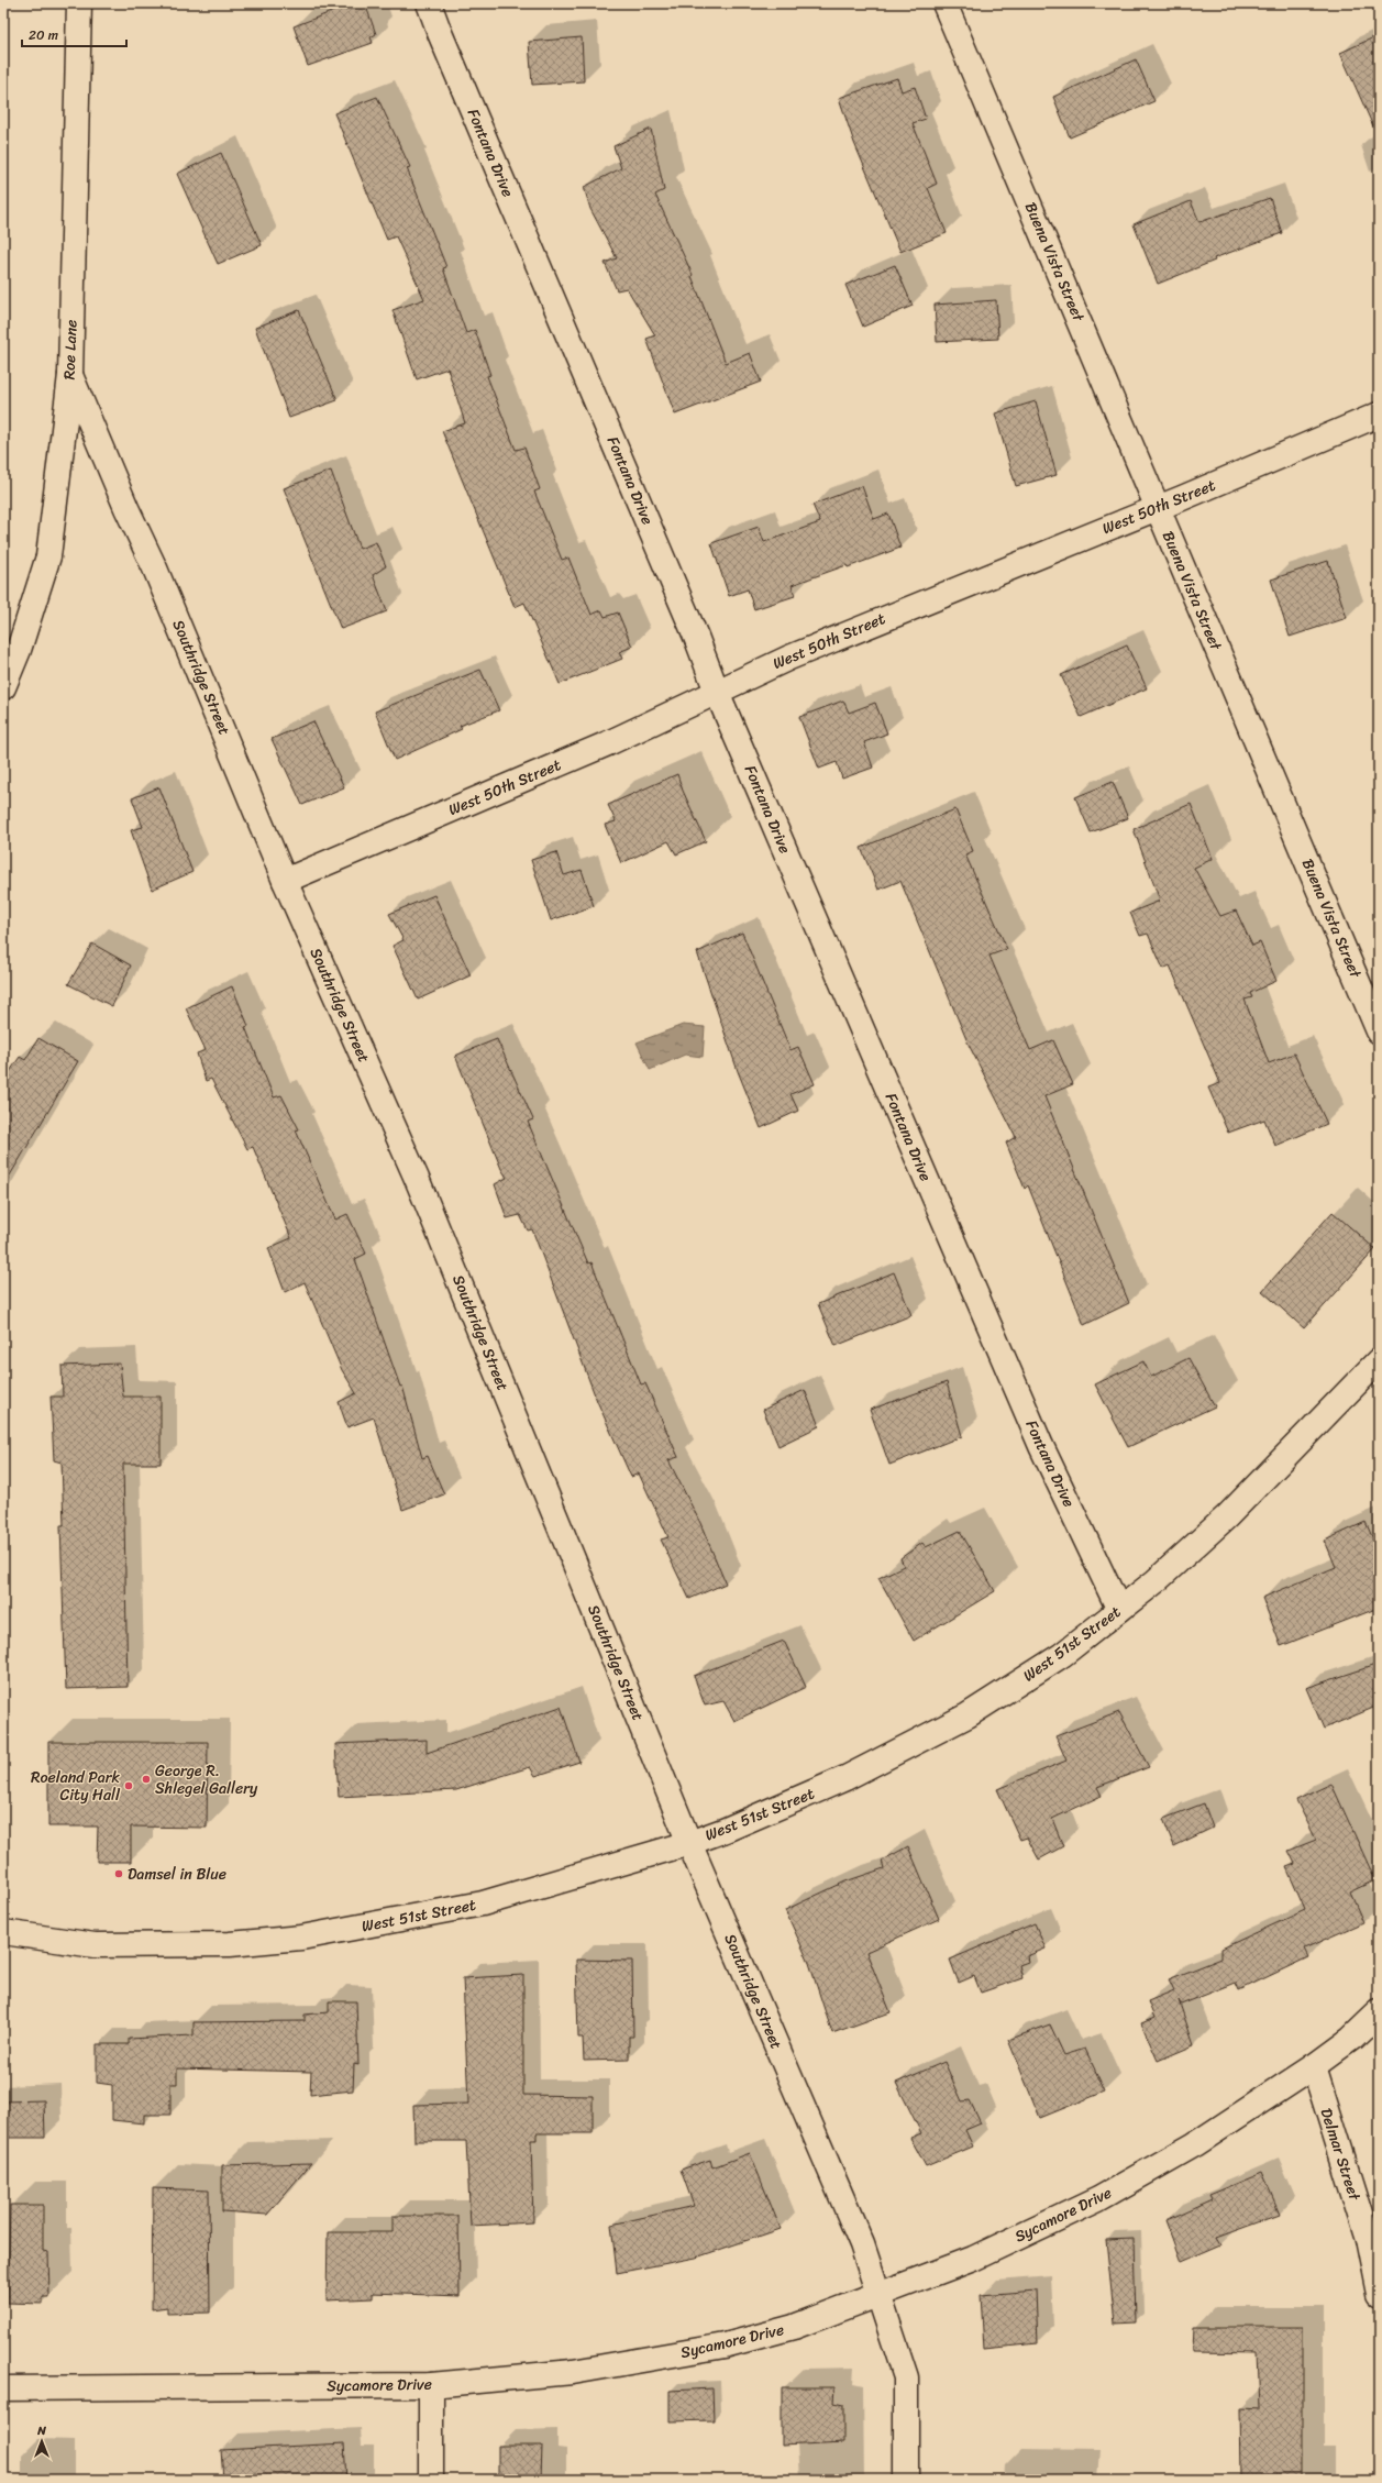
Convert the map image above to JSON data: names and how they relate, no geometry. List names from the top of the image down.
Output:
{
  "streets": {
    "street": [
      "Fontana Drive",
      "Buena Vista Street",
      "Roe Lane",
      "West 50th Street",
      "Southridge Street",
      "West 51st Street",
      "Delmar Street",
      "Sycamore Drive"
    ]
  },
  "crossings": [
    ["Fontana Drive", "West 50th Street"],
    ["Fontana Drive", "West 51st Street"],
    ["Buena Vista Street", "West 50th Street"],
    ["Roe Lane", "Southridge Street"],
    ["West 50th Street", "Southridge Street"],
    ["Southridge Street", "West 51st Street"],
    ["Southridge Street", "Sycamore Drive"],
    ["Delmar Street", "Sycamore Drive"]
  ],
  "places": ["George R. Shlegel Gallery", "Roeland Park City Hall", "Damsel in Blue"],
  "scale_bar": "20 m",
  "north": "top"
}
